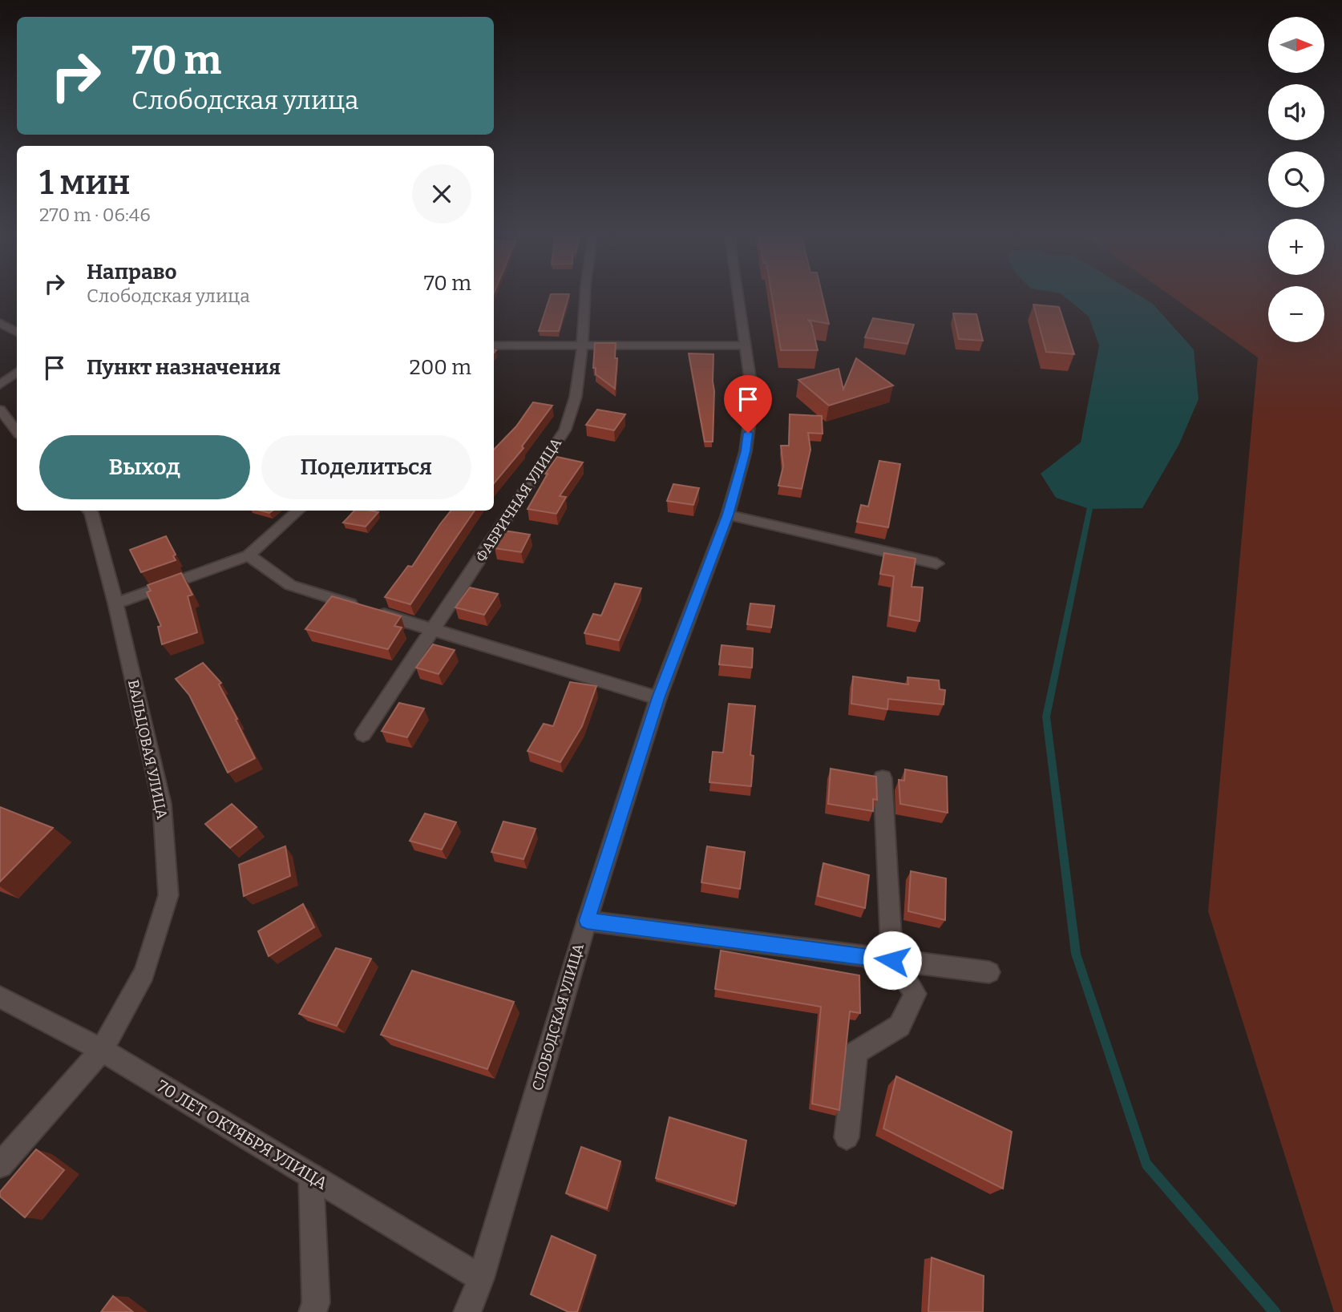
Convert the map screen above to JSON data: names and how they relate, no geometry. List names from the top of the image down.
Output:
{
  "streets": {
    "street": [
      "ФАБРИЧНАЯ УЛИЦА",
      "ВАЛЬЦОВАЯ УЛИЦА",
      "СЛОБОДСКАЯ УЛИЦА",
      "70 ЛЕТ ОКТЯБРЯ УЛИЦА"
    ]
  },
  "crossings": [
    ["ВАЛЬЦОВАЯ УЛИЦА", "70 ЛЕТ ОКТЯБРЯ УЛИЦА"],
    ["СЛОБОДСКАЯ УЛИЦА", "70 ЛЕТ ОКТЯБРЯ УЛИЦА"]
  ],
  "north": "right",
  "page": {
    "map_buttons": ["+", "−"],
    "turn": ["70 m", "Слободская улица"],
    "heading": ["1 мин", "270 m · 06:46"],
    "list": [
      {
        "name": "Направо",
        "note": "Слободская улица",
        "value": "70 m"
      },
      {
        "name": "Пункт назначения",
        "value": "200 m"
      }
    ],
    "buttons": ["Выход", "Поделиться"]
  }
}
